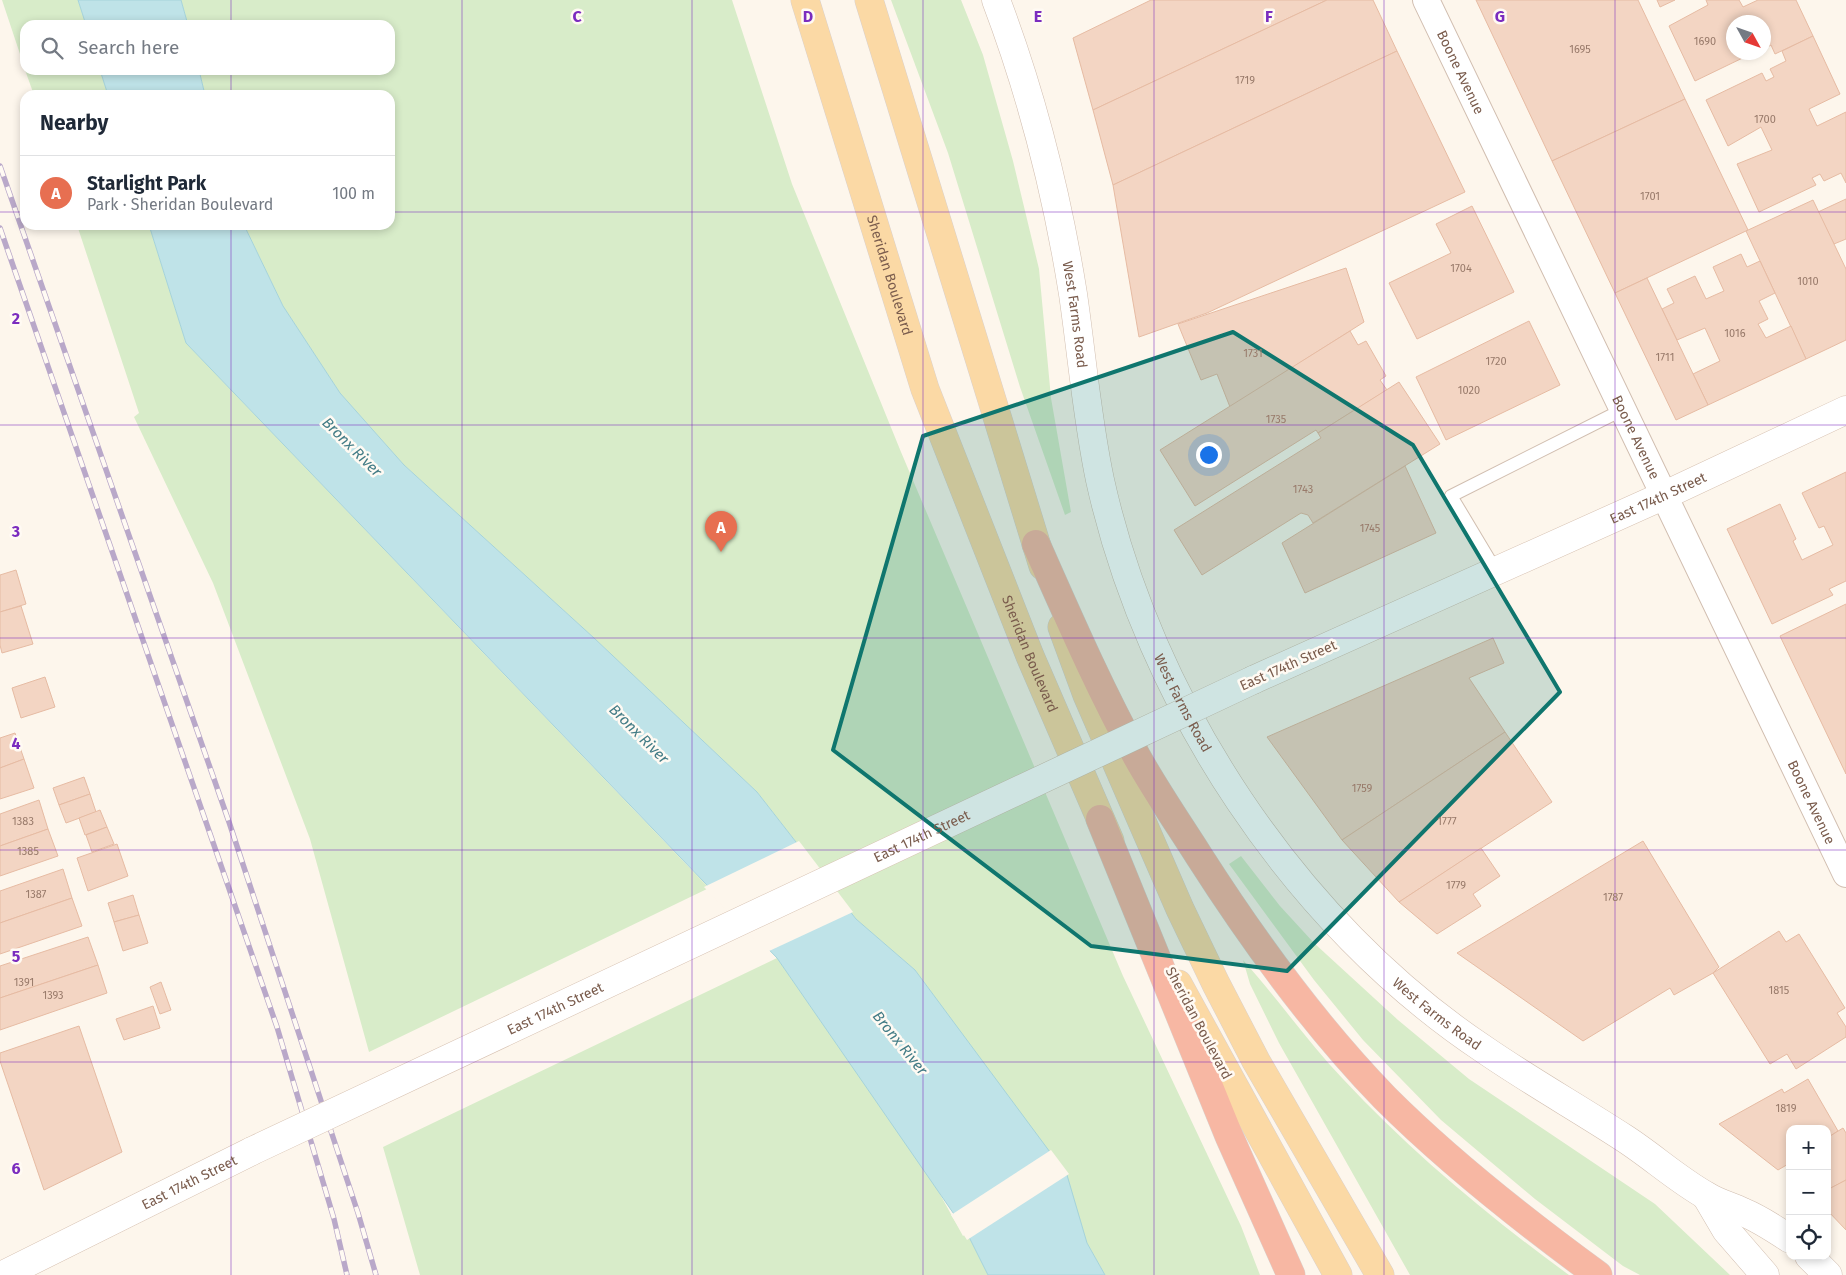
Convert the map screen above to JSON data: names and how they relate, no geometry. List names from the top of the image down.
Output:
{
  "streets": {
    "main road": ["Sheridan Boulevard", "West Farms Road", "East 174th Street"],
    "street": ["Boone Avenue"]
  },
  "crossings": [
    ["Boone Avenue", "East 174th Street"]
  ],
  "water": ["Bronx River"],
  "house_numbers": [
    "1690",
    "1695",
    "1719",
    "1700",
    "1701",
    "1704",
    "1010",
    "1016",
    "1731",
    "1711",
    "1720",
    "1020",
    "1735",
    "1743",
    "1745",
    "1759",
    "1383",
    "1777",
    "1385",
    "1779",
    "1387",
    "1787",
    "1391",
    "1815",
    "1393",
    "1819"
  ],
  "north": "bottom right",
  "page": {
    "search": "Search here",
    "heading": "Nearby",
    "list": [
      {
        "mark": "A",
        "name": "Starlight Park",
        "note": "Park · Sheridan Boulevard",
        "value": "100 m"
      }
    ],
    "pins": "A",
    "map_buttons": ["+", "−"]
  },
  "grid": {
    "columns": [
      "C",
      "D",
      "E",
      "F",
      "G"
    ],
    "rows": [
      "2",
      "3",
      "4",
      "5",
      "6"
    ]
  }
}
